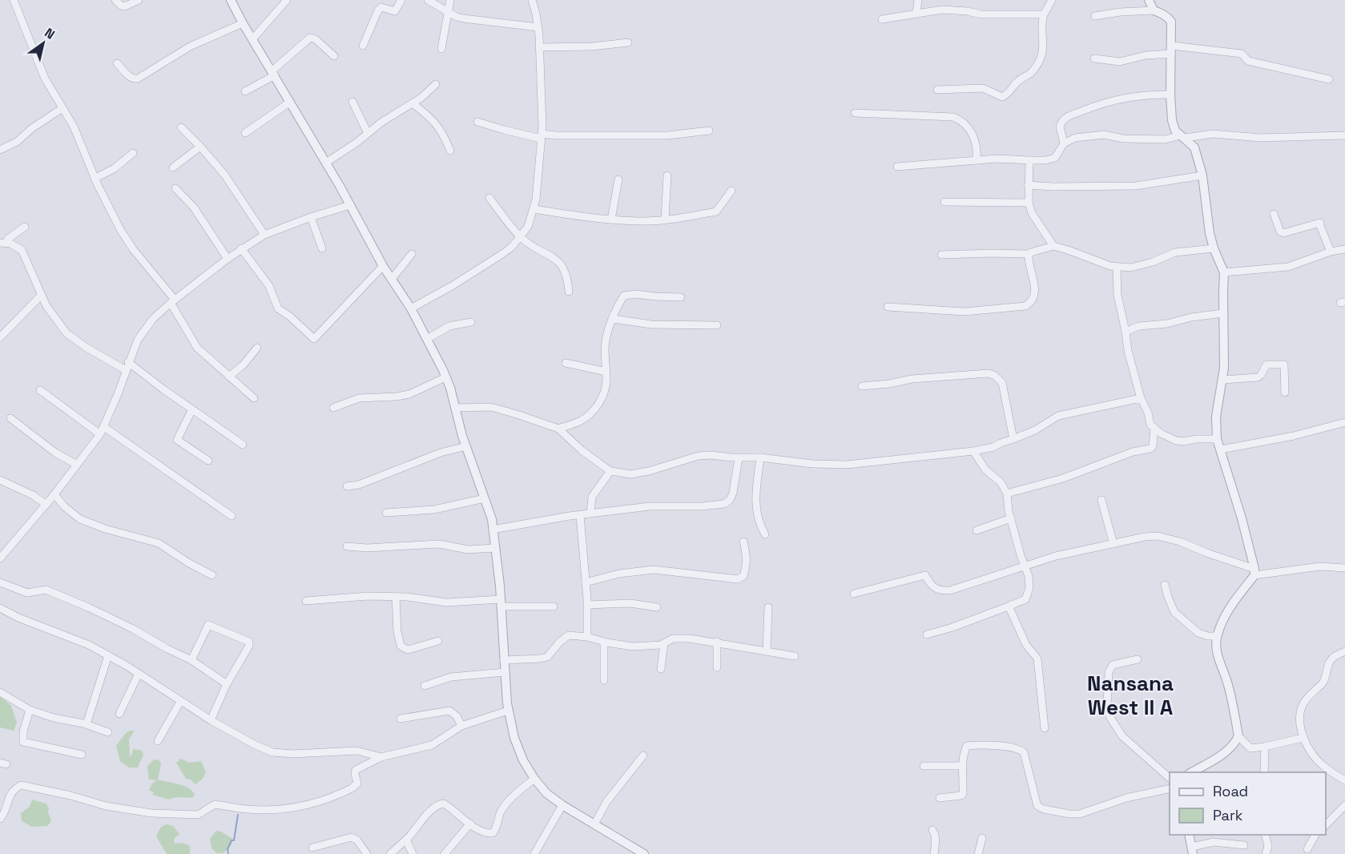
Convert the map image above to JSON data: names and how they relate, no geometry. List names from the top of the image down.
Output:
{
  "districts": ["Nansana West II A"],
  "legend": ["Road", "Park"],
  "north": "top right"
}
